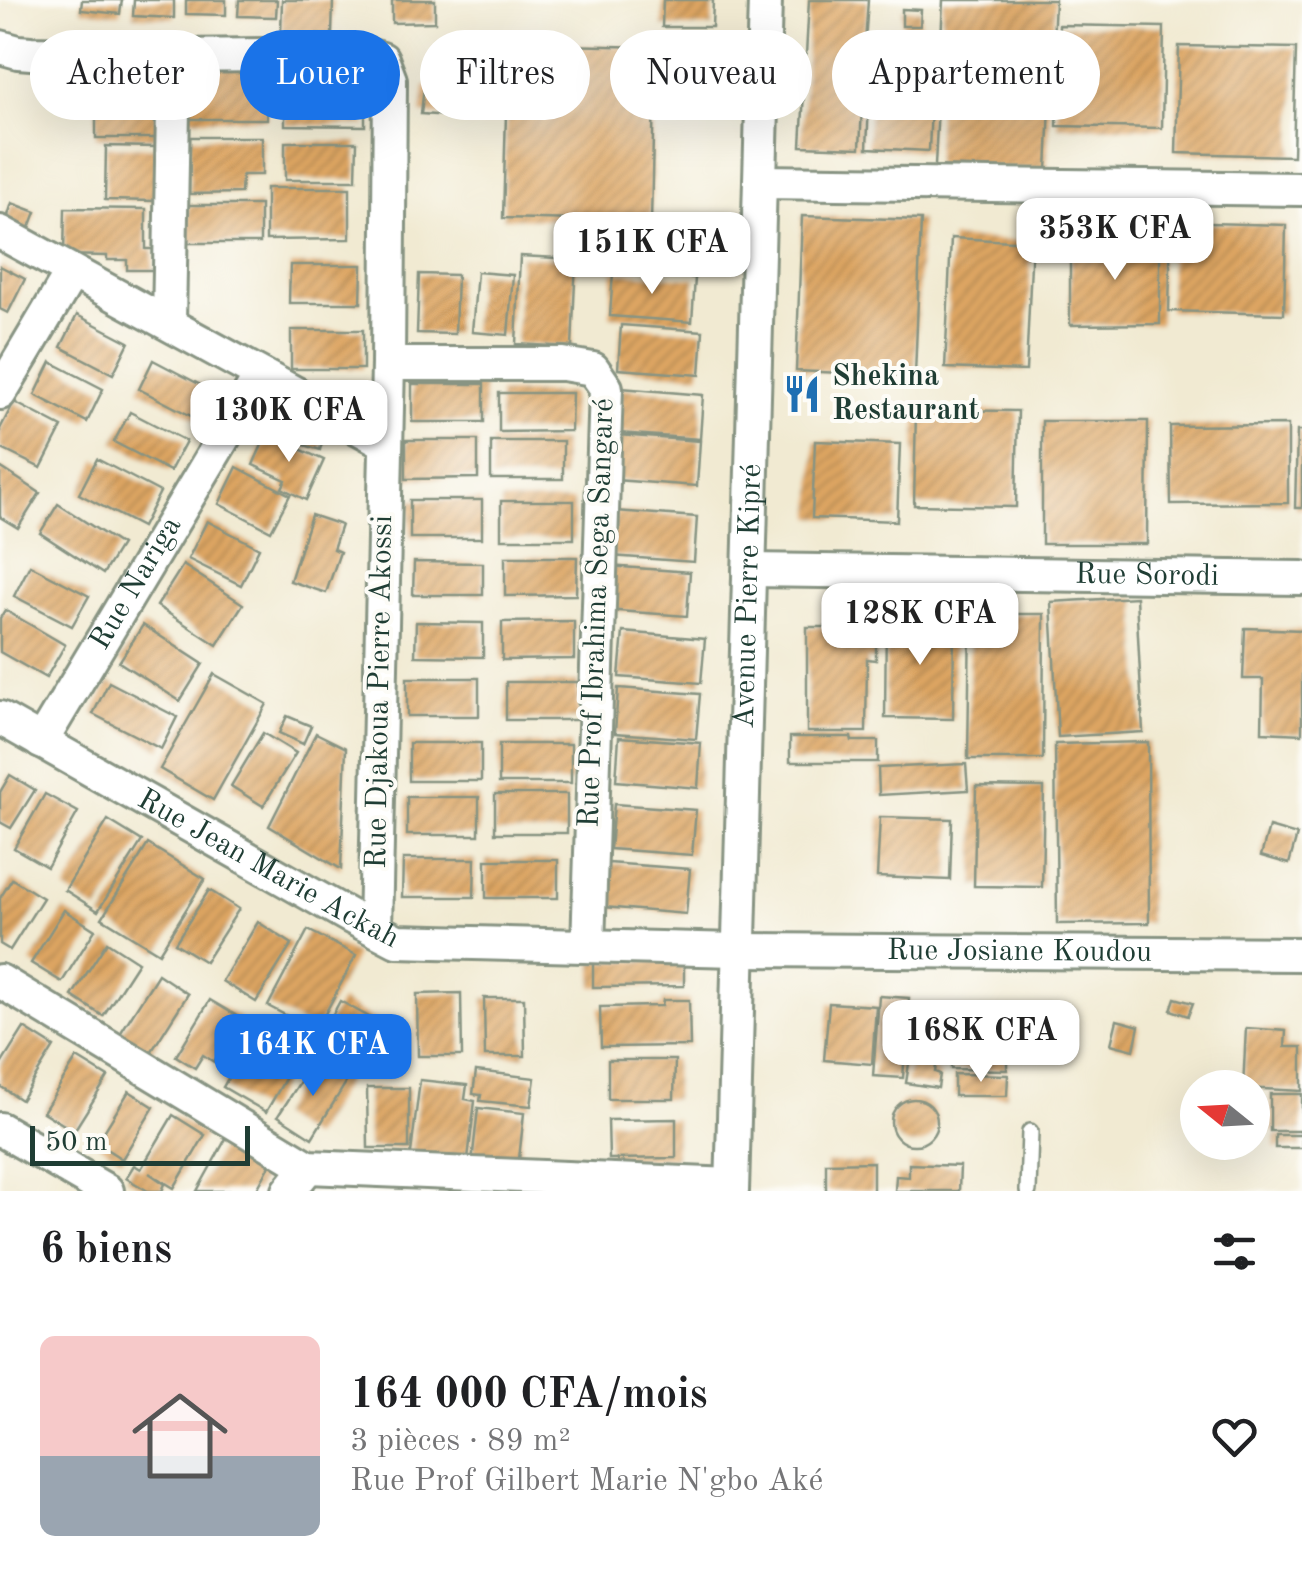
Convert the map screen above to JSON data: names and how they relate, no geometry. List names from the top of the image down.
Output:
{
  "streets": {
    "street": [
      "Rue Sorodi",
      "Rue Nariga",
      "Avenue Pierre Kipré",
      "Rue Prof Ibrahima Sega Sangaré",
      "Rue Djakoua Pierre Akossi",
      "Rue Jean Marie Ackah",
      "Rue Josiane Koudou"
    ]
  },
  "crossings": [
    ["Rue Sorodi", "Avenue Pierre Kipré"],
    ["Rue Nariga", "Rue Jean Marie Ackah"],
    ["Avenue Pierre Kipré", "Rue Jean Marie Ackah"],
    ["Avenue Pierre Kipré", "Rue Josiane Koudou"],
    ["Rue Prof Ibrahima Sega Sangaré", "Rue Djakoua Pierre Akossi"],
    ["Rue Prof Ibrahima Sega Sangaré", "Rue Jean Marie Ackah"],
    ["Rue Djakoua Pierre Akossi", "Rue Jean Marie Ackah"],
    ["Rue Jean Marie Ackah", "Rue Josiane Koudou"]
  ],
  "places": {
    "restaurant": ["Shekina Restaurant"]
  },
  "scale_bar": "50 m",
  "north": "left",
  "page": {
    "chip": [
      "Acheter",
      "Louer",
      "Filtres",
      "Nouveau",
      "Appartement"
    ],
    "price": [
      "353K CFA",
      "151K CFA",
      "130K CFA",
      "128K CFA",
      "168K CFA",
      "164K CFA"
    ],
    "scale": "50 m",
    "heading": "6 biens",
    "list": [
      {
        "name": "164 000 CFA/mois",
        "note": "3 pièces · 89 m² · Rue Prof Gilbert Marie N'gbo Aké"
      }
    ]
  }
}
